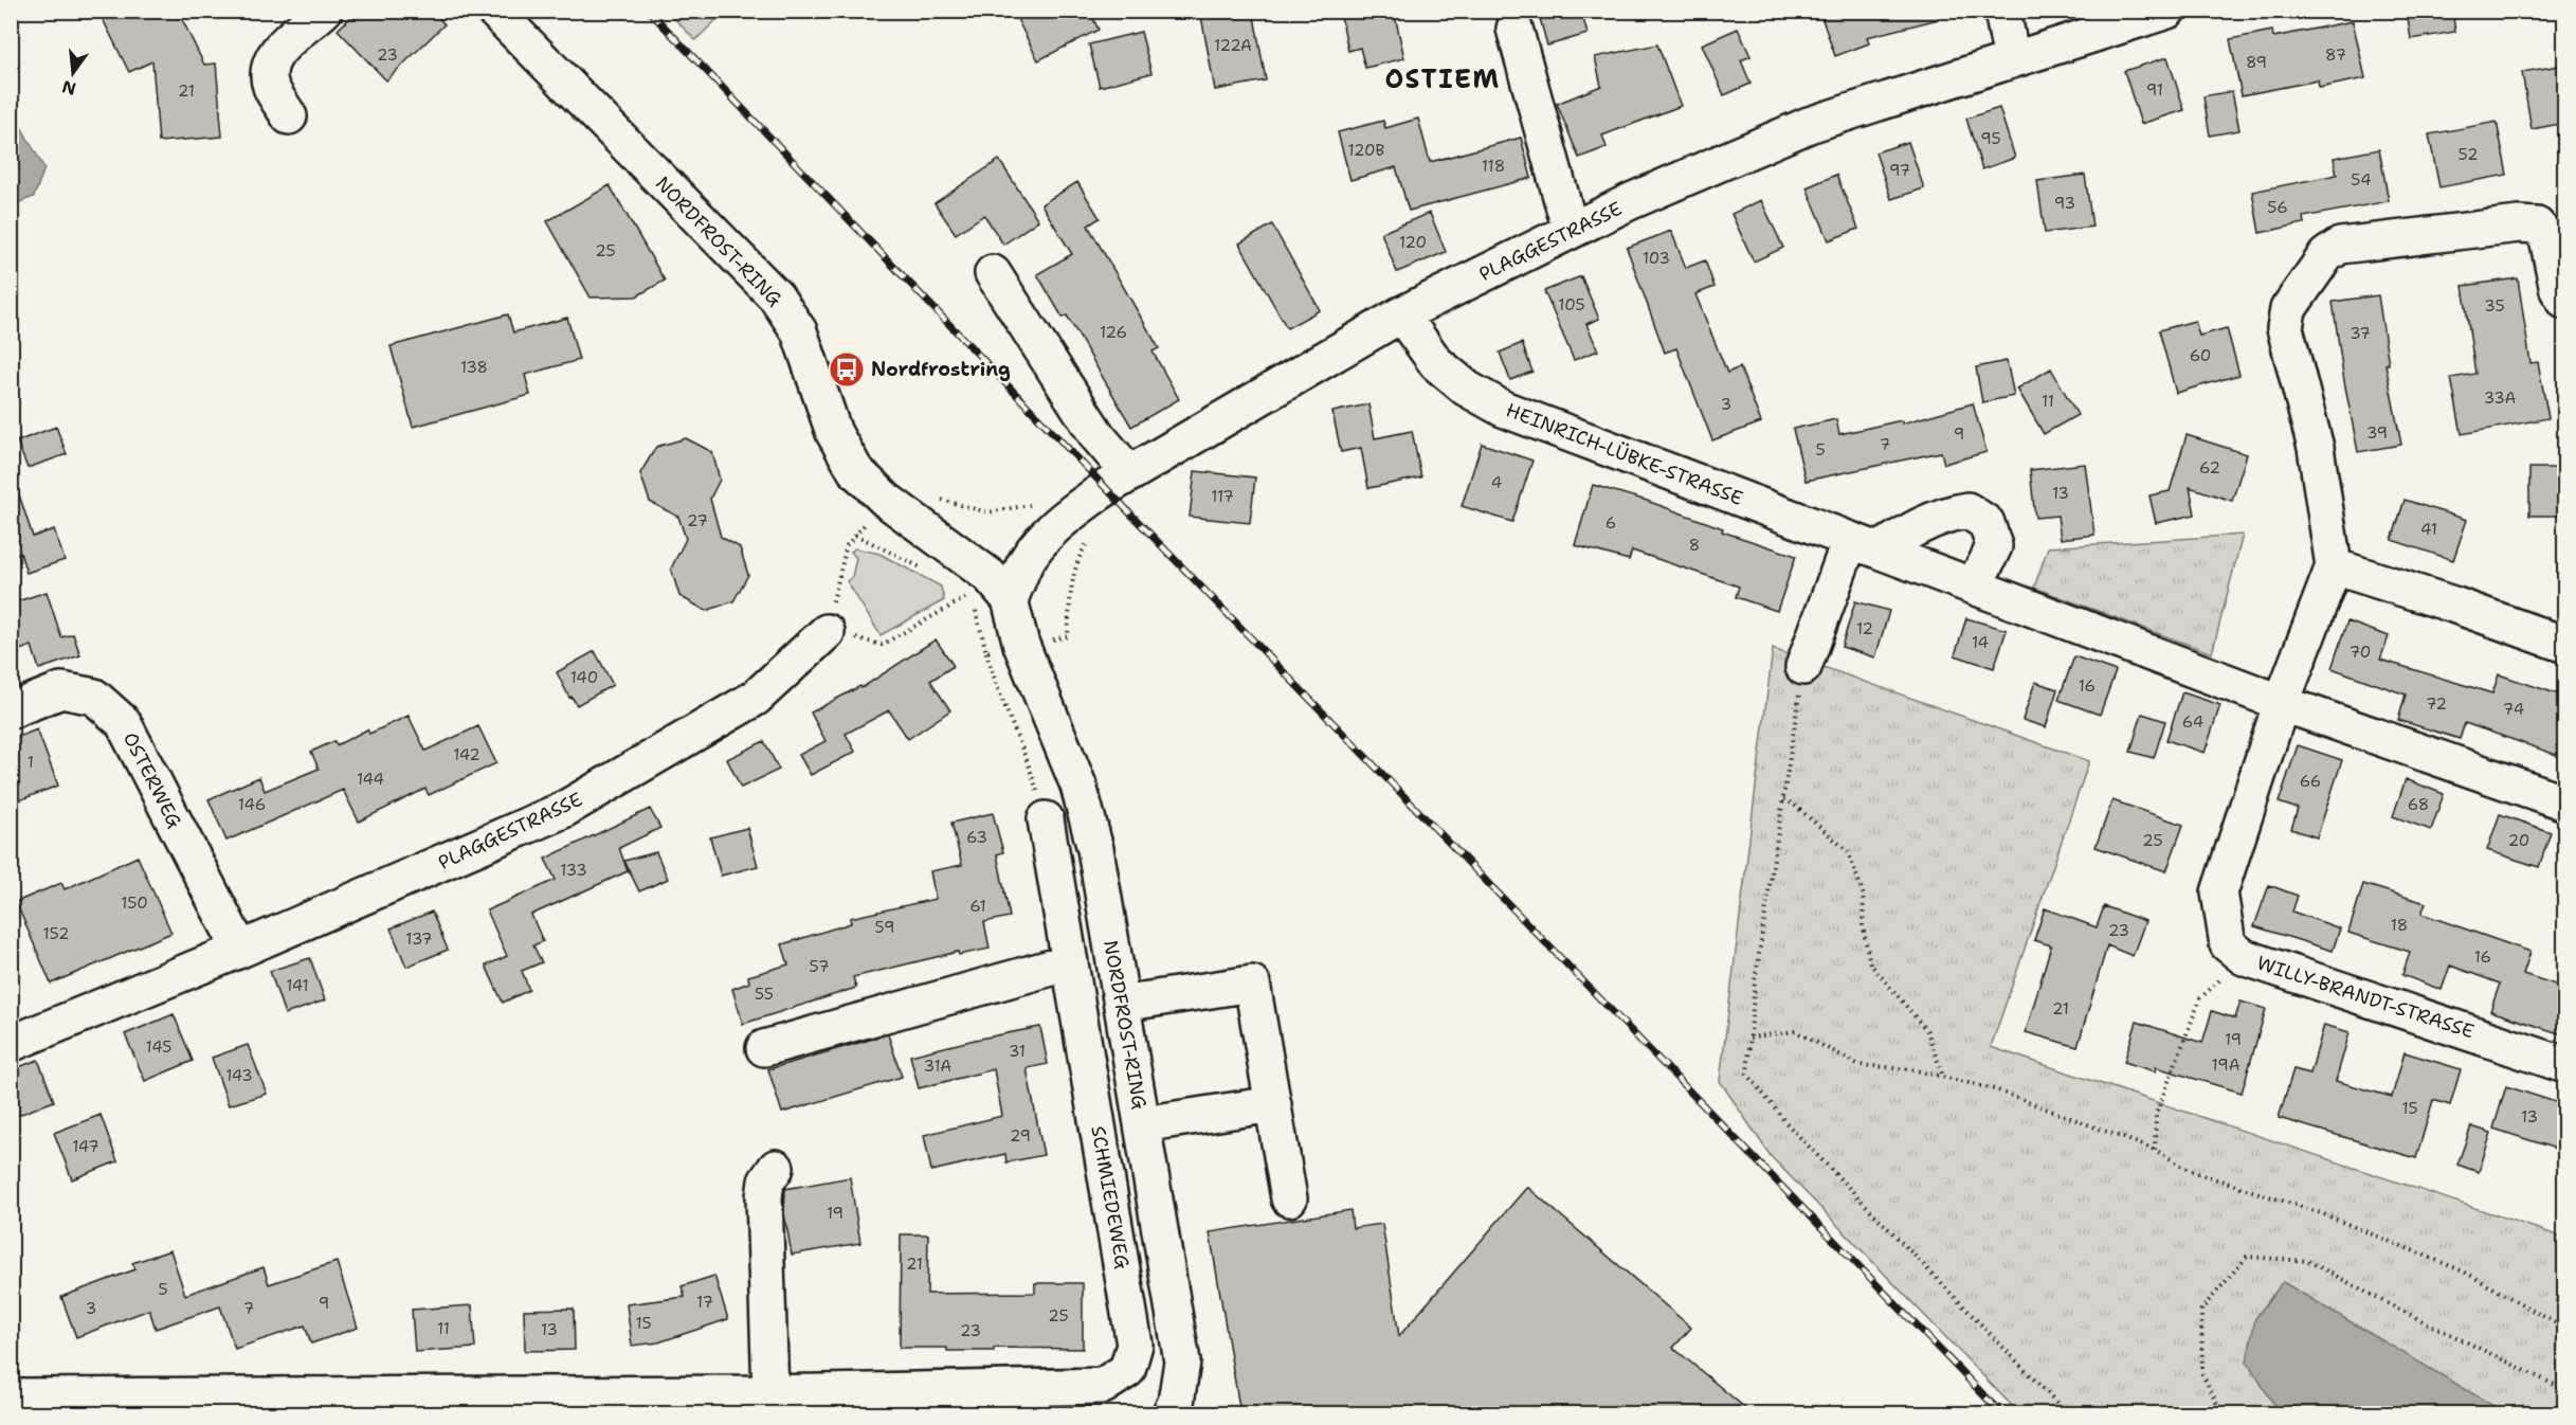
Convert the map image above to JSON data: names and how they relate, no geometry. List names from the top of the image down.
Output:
{
  "streets": {
    "street": [
      "NORDFROST-RING",
      "PLAGGESTRASSE",
      "HEINRICH-LÜBKE-STRASSE",
      "OSTERWEG",
      "WILLY-BRANDT-STRASSE",
      "SCHMIEDEWEG"
    ]
  },
  "crossings": [
    ["NORDFROST-RING", "PLAGGESTRASSE"],
    ["PLAGGESTRASSE", "HEINRICH-LÜBKE-STRASSE"],
    ["PLAGGESTRASSE", "OSTERWEG"],
    ["HEINRICH-LÜBKE-STRASSE", "WILLY-BRANDT-STRASSE"]
  ],
  "districts": ["OSTIEM"],
  "places": {
    "bus stop": ["Nordfrostring"]
  },
  "house_numbers": [
    "122A",
    "23",
    "87",
    "89",
    "91",
    "21",
    "95",
    "120B",
    "52",
    "118",
    "97",
    "54",
    "93",
    "56",
    "120",
    "25",
    "103",
    "105",
    "35",
    "126",
    "37",
    "60",
    "138",
    "33A",
    "11",
    "3",
    "39",
    "9",
    "7",
    "5",
    "62",
    "4",
    "13",
    "117",
    "27",
    "6",
    "41",
    "8",
    "12",
    "14",
    "70",
    "140",
    "16",
    "72",
    "74",
    "64",
    "142",
    "1",
    "144",
    "66",
    "146",
    "68",
    "63",
    "25",
    "20",
    "133",
    "150",
    "61",
    "18",
    "59",
    "23",
    "152",
    "137",
    "16",
    "57",
    "141",
    "55",
    "21",
    "19",
    "145",
    "31",
    "19A",
    "31A",
    "143",
    "15",
    "13",
    "29",
    "147",
    "19",
    "21",
    "5",
    "17",
    "9",
    "3",
    "7",
    "25",
    "15",
    "11",
    "13",
    "23"
  ],
  "north": "bottom"
}
